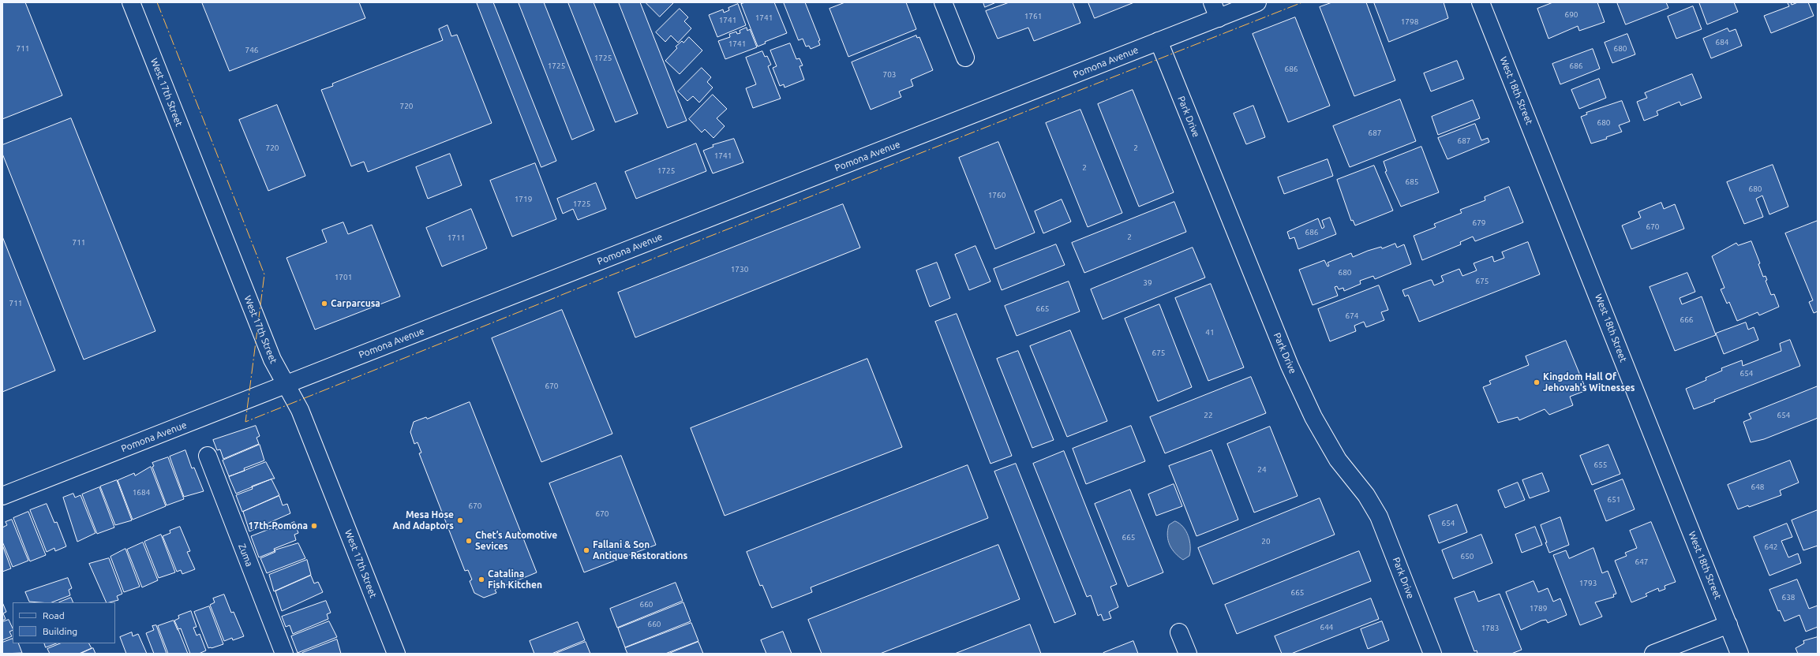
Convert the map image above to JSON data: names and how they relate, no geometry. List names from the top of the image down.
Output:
{
  "streets": {
    "street": [
      "Pomona Avenue",
      "West 18th Street",
      "West 17th Street",
      "Park Drive",
      "Zuma"
    ]
  },
  "crossings": [
    ["Pomona Avenue", "West 17th Street"],
    ["Pomona Avenue", "Park Drive"]
  ],
  "places": [
    "Carparcusa",
    "Kingdom Hall Of Jehovah's Witnesses",
    "Mesa Hose And Adaptors",
    "17th-Pomona",
    "Chet’s Automotive Sevices",
    "Fallani & Son Antique Restorations",
    "Catalina Fish Kitchen"
  ],
  "house_numbers": [
    "690",
    "1761",
    "1741",
    "1741",
    "1798",
    "684",
    "1741",
    "711",
    "680",
    "746",
    "1725",
    "1725",
    "686",
    "686",
    "703",
    "720",
    "680",
    "687",
    "687",
    "720",
    "2",
    "1741",
    "2",
    "1725",
    "685",
    "680",
    "1760",
    "1719",
    "1725",
    "679",
    "670",
    "686",
    "2",
    "1711",
    "711",
    "1730",
    "680",
    "1701",
    "675",
    "39",
    "711",
    "665",
    "674",
    "666",
    "41",
    "675",
    "654",
    "670",
    "22",
    "654",
    "655",
    "24",
    "648",
    "1684",
    "651",
    "670",
    "670",
    "654",
    "665",
    "20",
    "642",
    "650",
    "647",
    "1793",
    "665",
    "638",
    "660",
    "1789",
    "660",
    "644",
    "1783"
  ],
  "legend": ["Road", "Building"]
}
